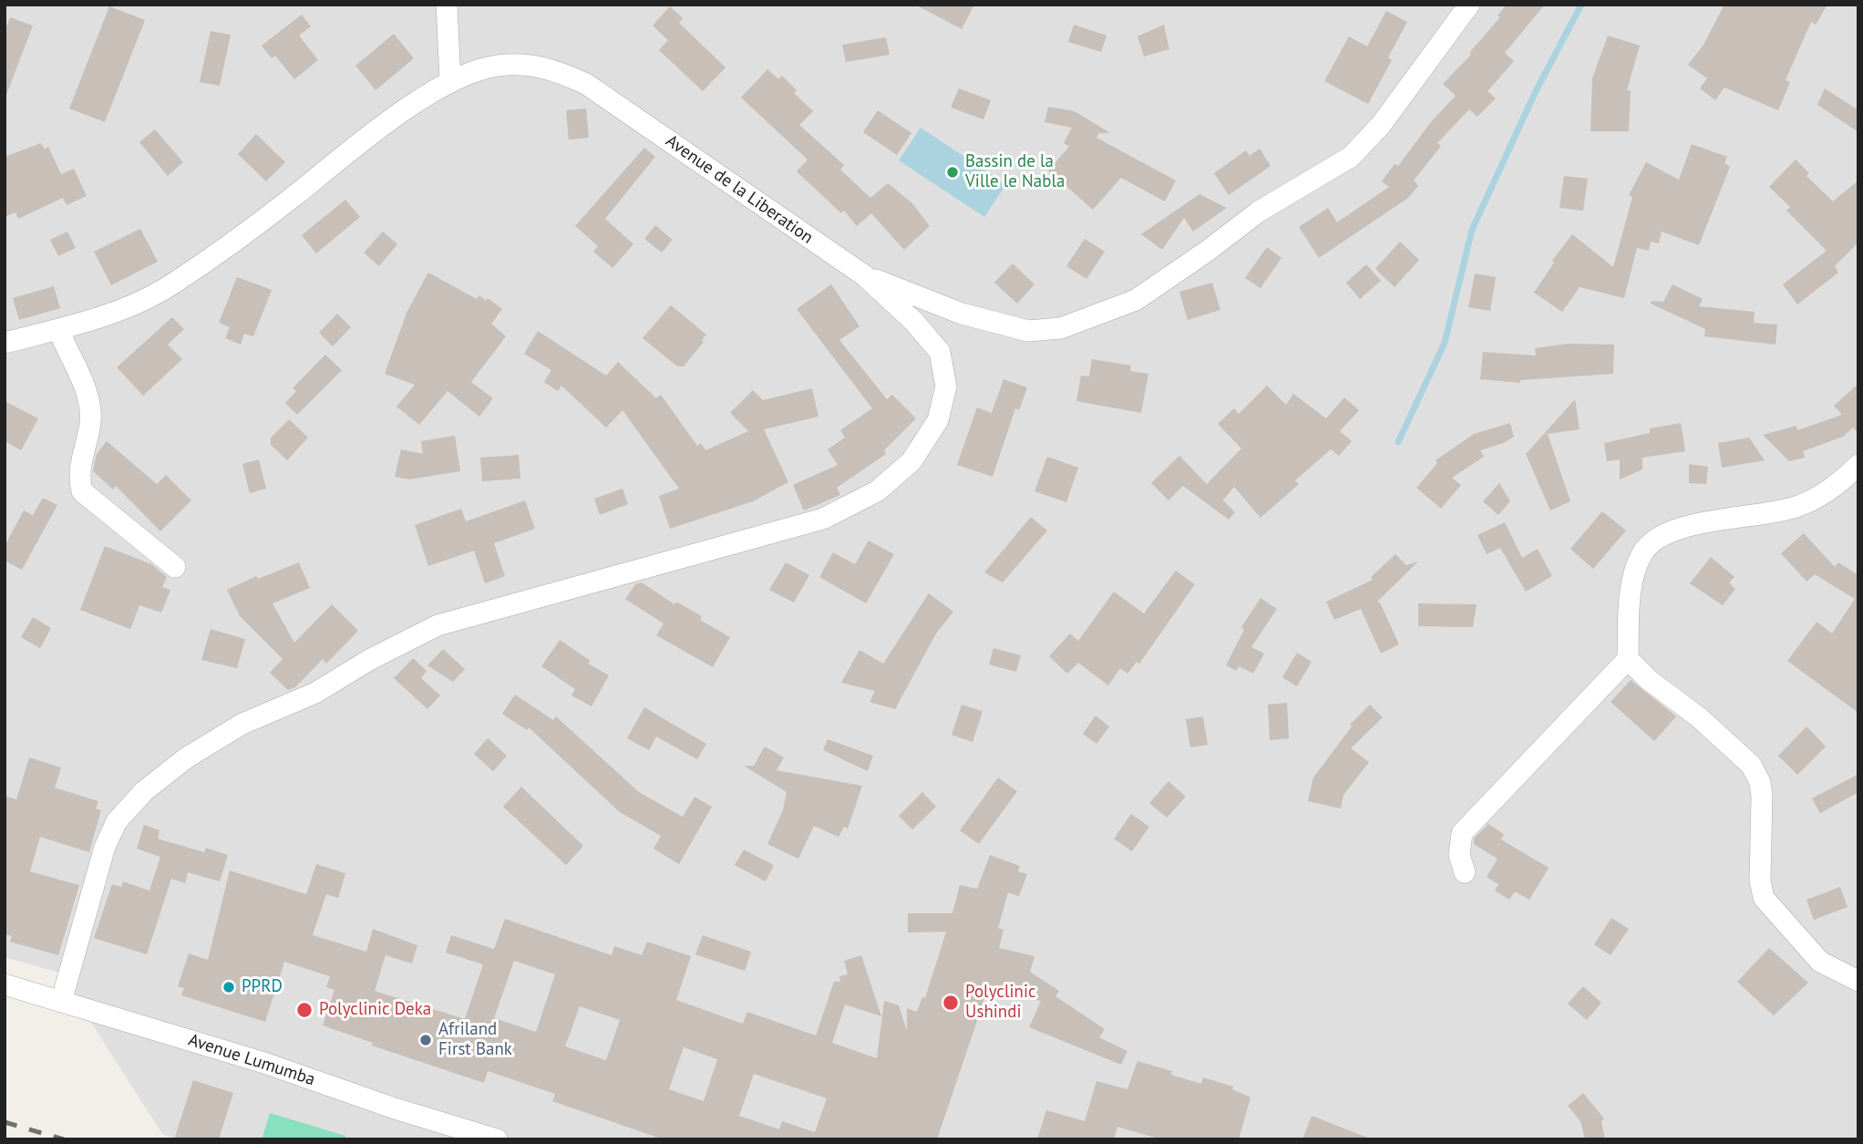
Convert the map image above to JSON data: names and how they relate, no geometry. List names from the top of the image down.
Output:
{
  "streets": {
    "street": ["Avenue de la Liberation", "Avenue Lumumba"]
  },
  "crossings": [
    ["Avenue de la Liberation", "Avenue Lumumba"]
  ],
  "places": [
    "Bassin de la Ville le Nabla",
    "PPRD",
    "Polyclinic Ushindi",
    "Polyclinic Deka",
    "Afriland First Bank"
  ]
}
